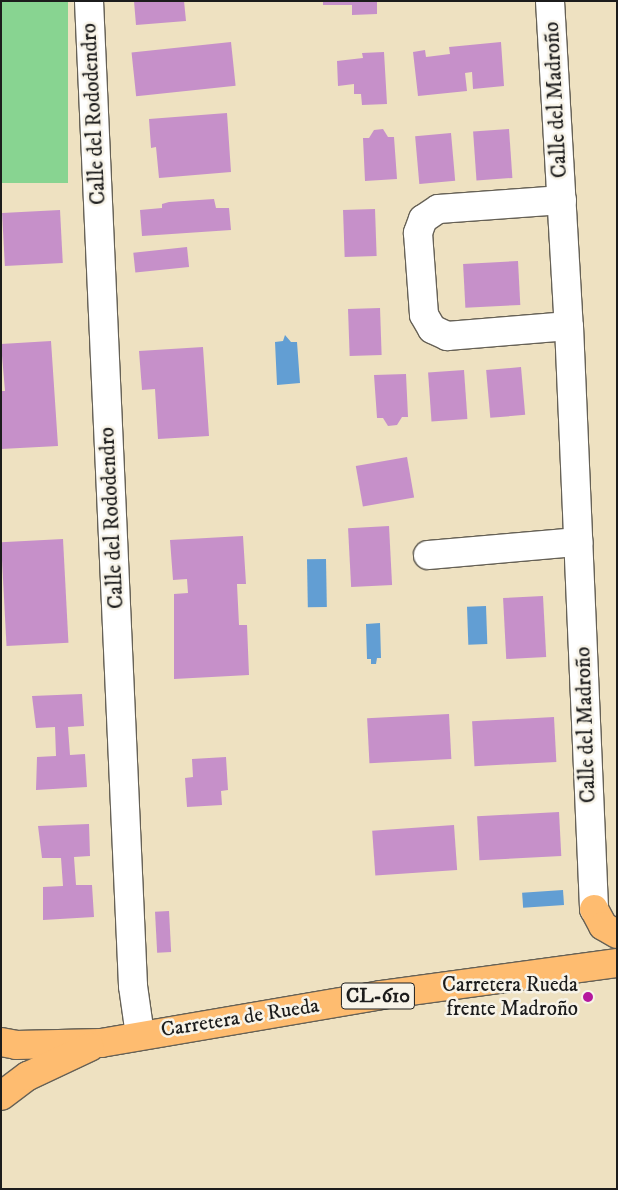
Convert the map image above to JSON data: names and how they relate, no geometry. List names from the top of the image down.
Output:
{
  "streets": {
    "main road": ["CL-610", "Carretera de Rueda"],
    "street": ["Calle del Madroño", "Calle del Rododendro"]
  },
  "crossings": [
    ["Calle del Rododendro", "Carretera de Rueda"]
  ],
  "places": ["Carretera Rueda frente Madroño"]
}
